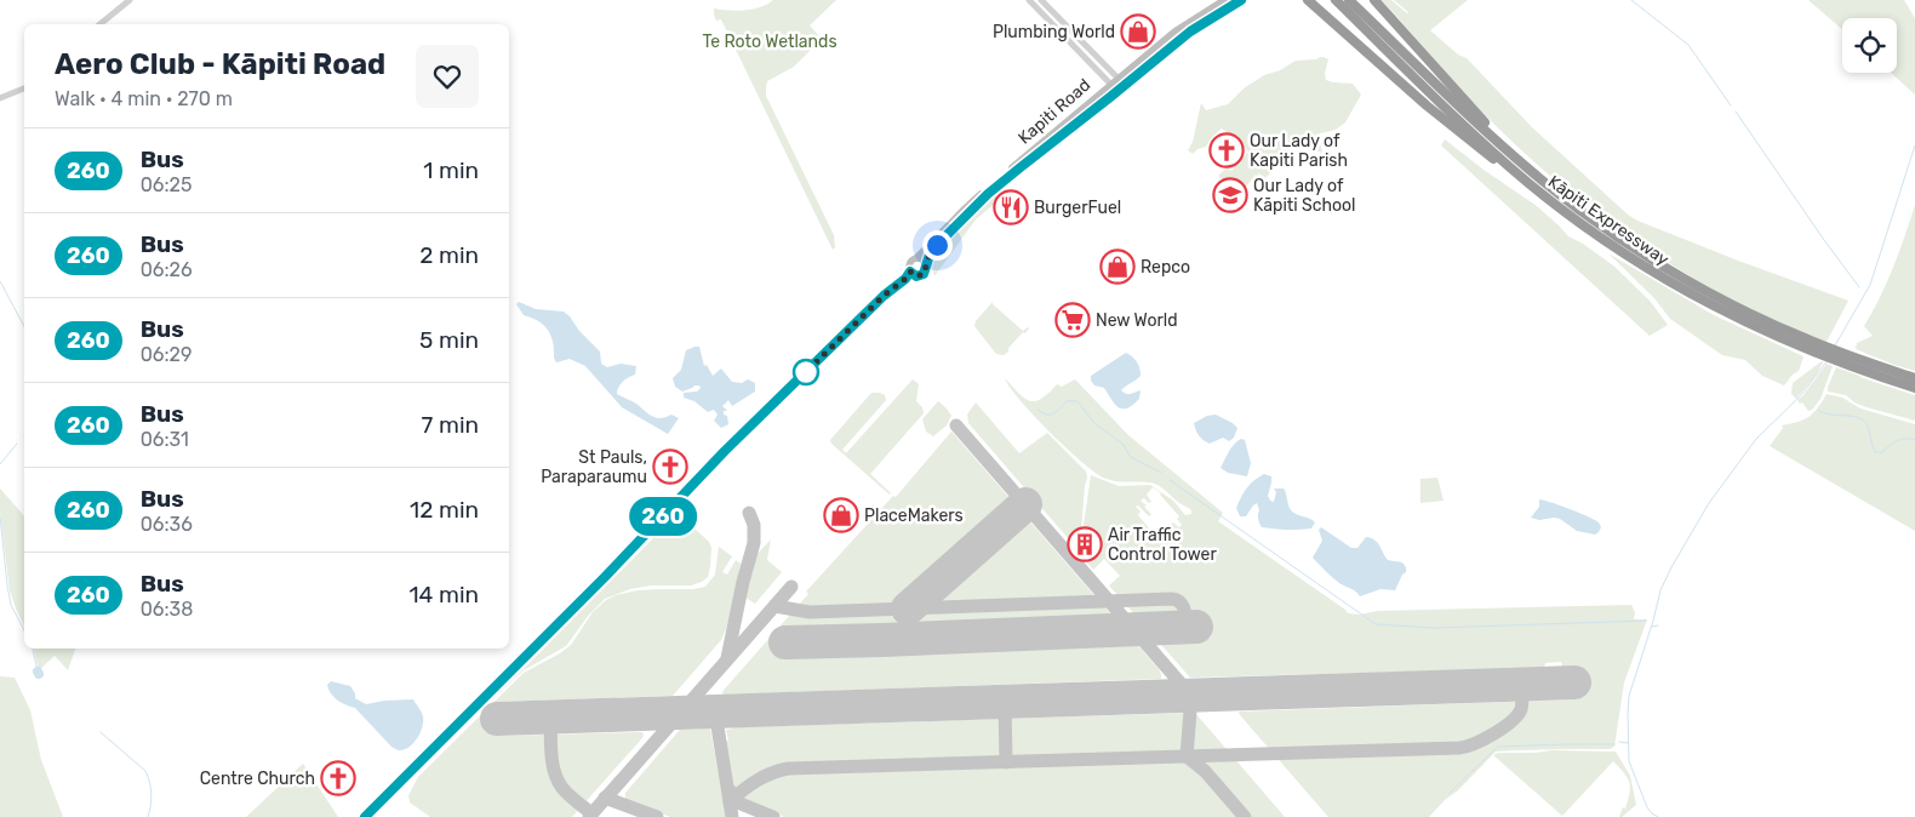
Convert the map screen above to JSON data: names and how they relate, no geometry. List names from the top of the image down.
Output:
{
  "streets": {
    "highway": ["Kāpiti Expressway"],
    "main road": ["Kapiti Road"]
  },
  "parks": ["Te Roto Wetlands"],
  "places": {
    "shop": ["Plumbing World", "Repco", "PlaceMakers"],
    "church": ["Our Lady of Kapiti Parish", "St Pauls, Paraparaumu", "Centre Church"],
    "school or university": ["Our Lady of Kāpiti School"],
    "restaurant": ["BurgerFuel"],
    "supermarket": ["New World"],
    "building": ["Air Traffic Control Tower"]
  },
  "lines": ["bus line 260"],
  "page": {
    "on_map": "260",
    "heading": ["Aero Club - Kāpiti Road", "Walk · 4 min · 270 m"],
    "list": [
      {
        "mark": "260",
        "name": "Bus",
        "note": "06:25",
        "value": "1 min"
      },
      {
        "mark": "260",
        "name": "Bus",
        "note": "06:26",
        "value": "2 min"
      },
      {
        "mark": "260",
        "name": "Bus",
        "note": "06:29",
        "value": "5 min"
      },
      {
        "mark": "260",
        "name": "Bus",
        "note": "06:31",
        "value": "7 min"
      },
      {
        "mark": "260",
        "name": "Bus",
        "note": "06:36",
        "value": "12 min"
      },
      {
        "mark": "260",
        "name": "Bus",
        "note": "06:38",
        "value": "14 min"
      }
    ]
  }
}
